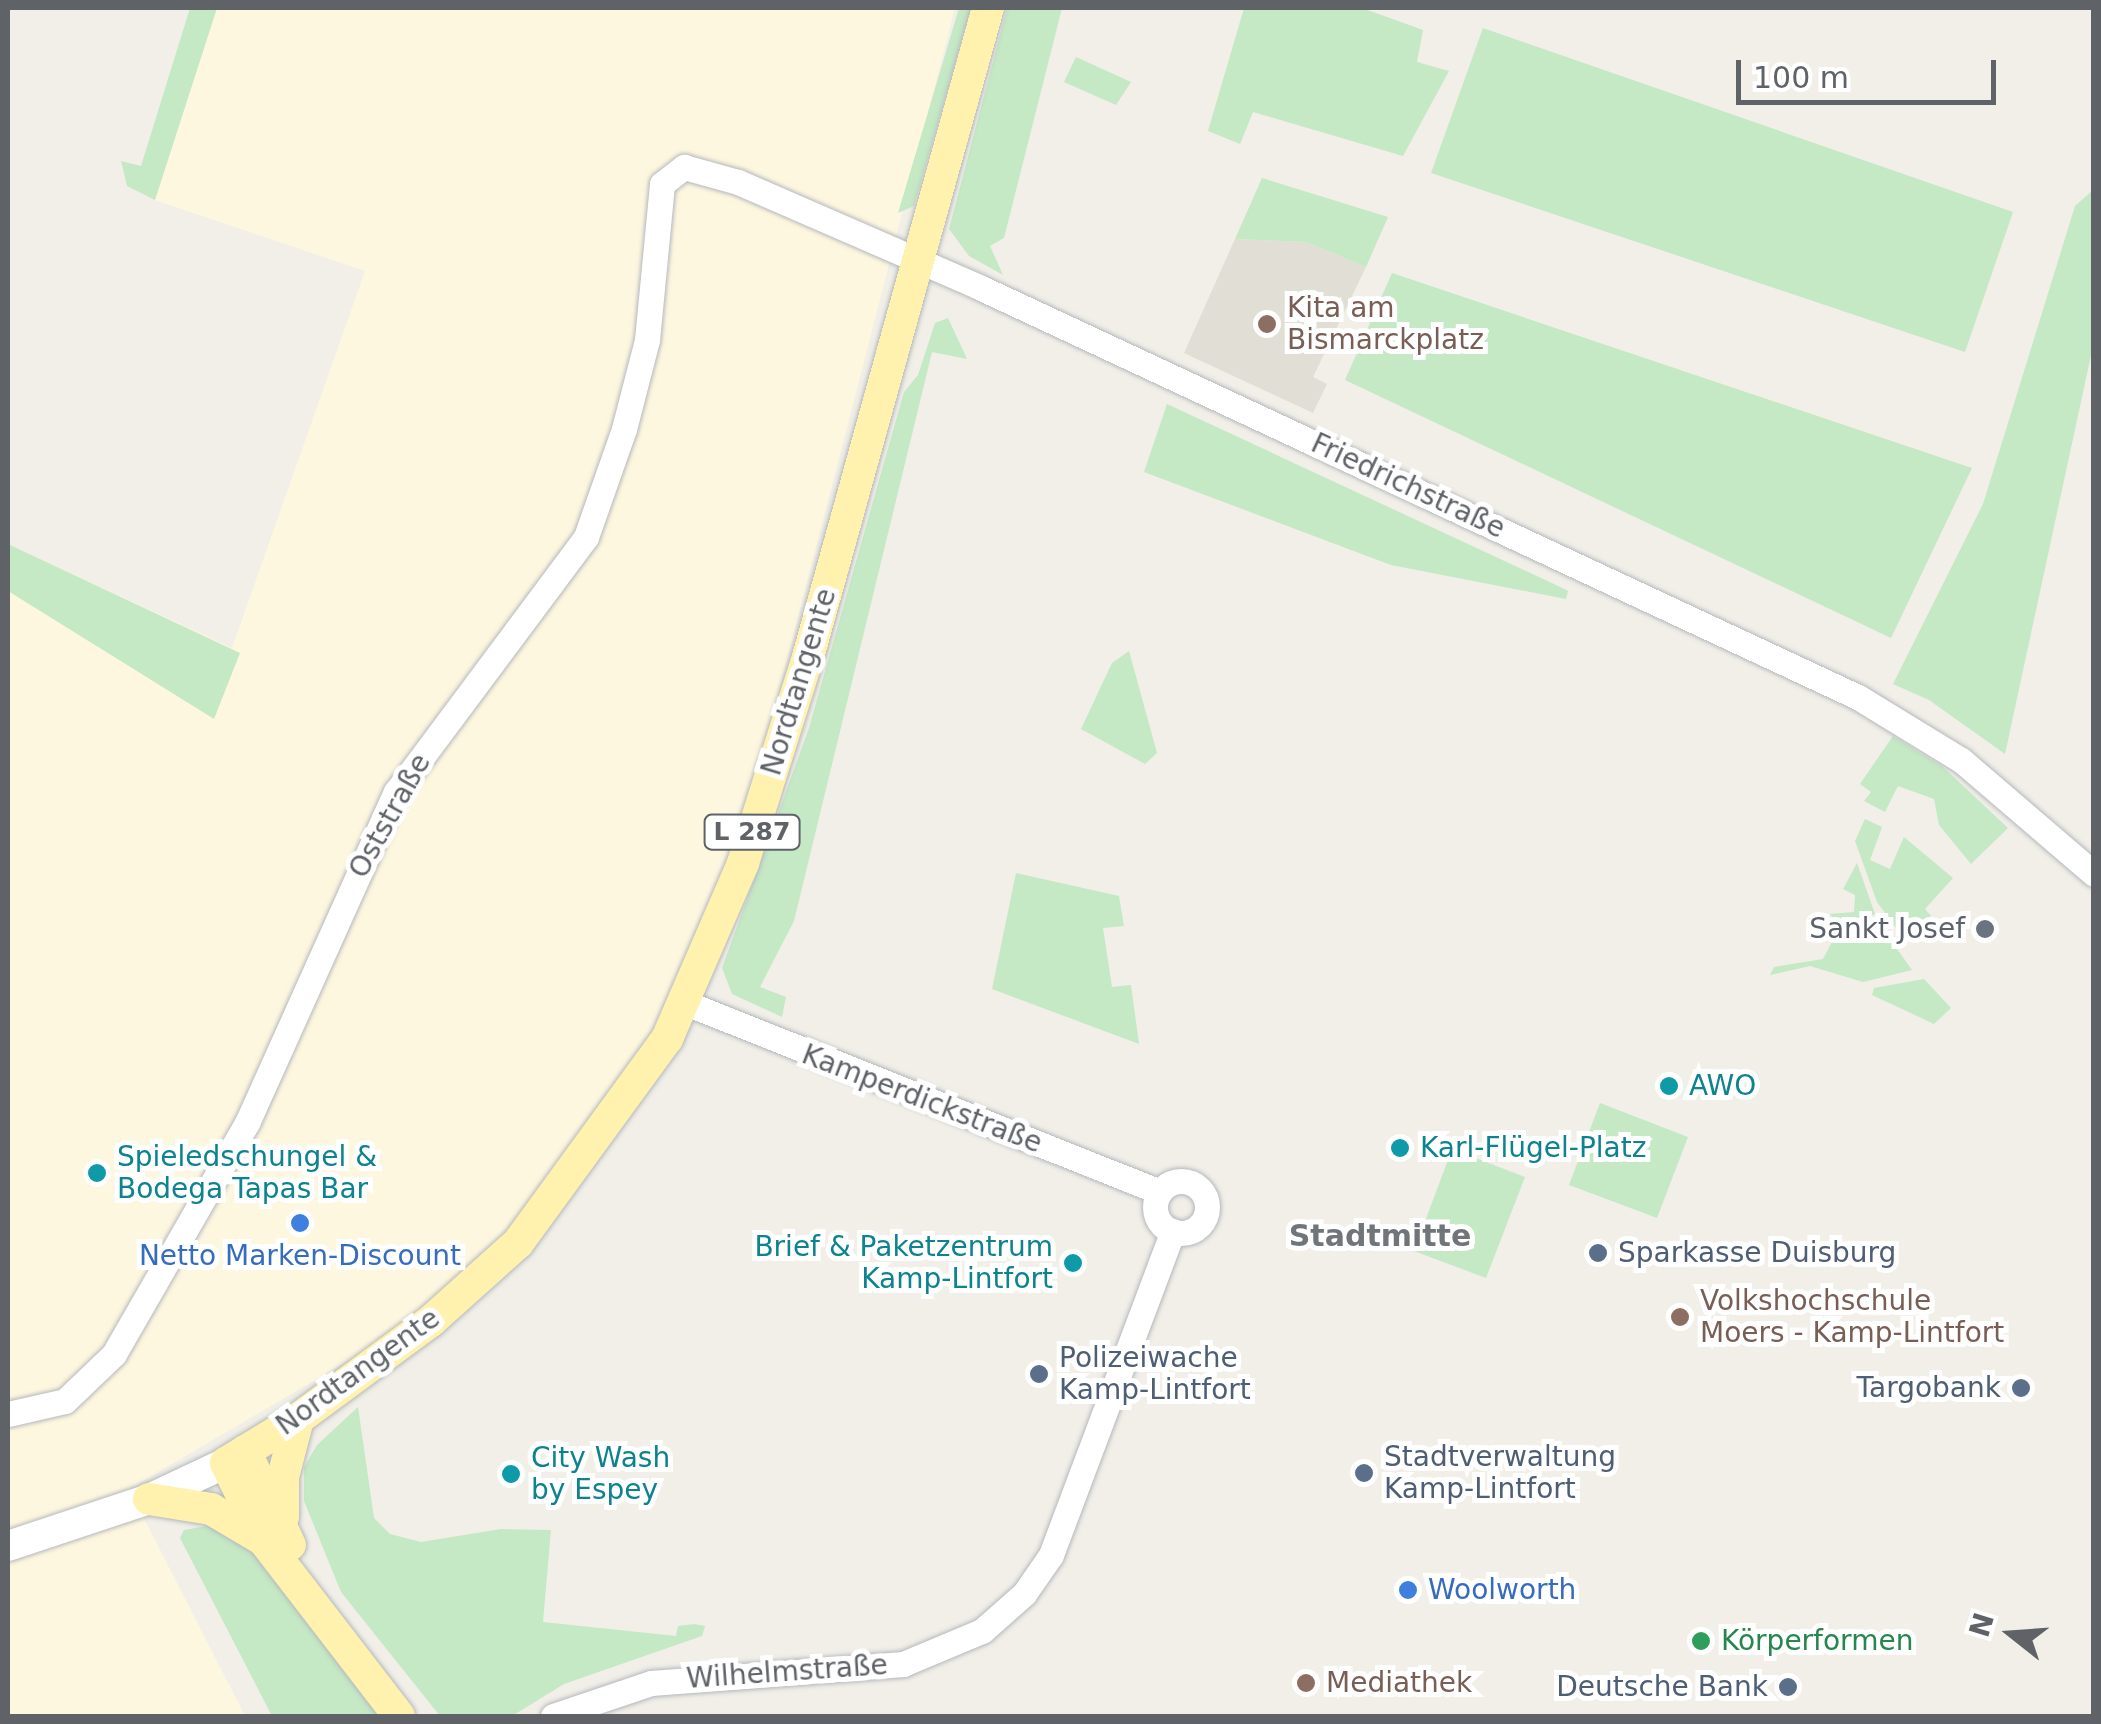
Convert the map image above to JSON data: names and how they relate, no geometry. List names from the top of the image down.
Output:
{
  "streets": {
    "main road": ["Nordtangente", "L 287"],
    "street": [
      "Friedrichstraße",
      "Oststraße",
      "Kamperdickstraße",
      "Wilhelmstraße"
    ]
  },
  "crossings": [
    ["Friedrichstraße", "Nordtangente"],
    ["Friedrichstraße", "Oststraße"],
    ["Nordtangente", "Kamperdickstraße"],
    ["Kamperdickstraße", "Wilhelmstraße"]
  ],
  "districts": ["Stadtmitte"],
  "places": [
    "Kita am Bismarckplatz",
    "Sankt Josef",
    "AWO",
    "Karl-Flügel-Platz",
    "Spieledschungel & Bodega Tapas Bar",
    "Netto Marken-Discount",
    "Sparkasse Duisburg",
    "Brief & Paketzentrum Kamp-Lintfort",
    "Volkshochschule Moers - Kamp-Lintfort",
    "Polizeiwache Kamp-Lintfort",
    "Targobank",
    "Stadtverwaltung Kamp-Lintfort",
    "City Wash by Espey",
    "Woolworth",
    "Körperformen",
    "Mediathek",
    "Deutsche Bank"
  ],
  "scale_bar": "100 m",
  "north": "left"
}
